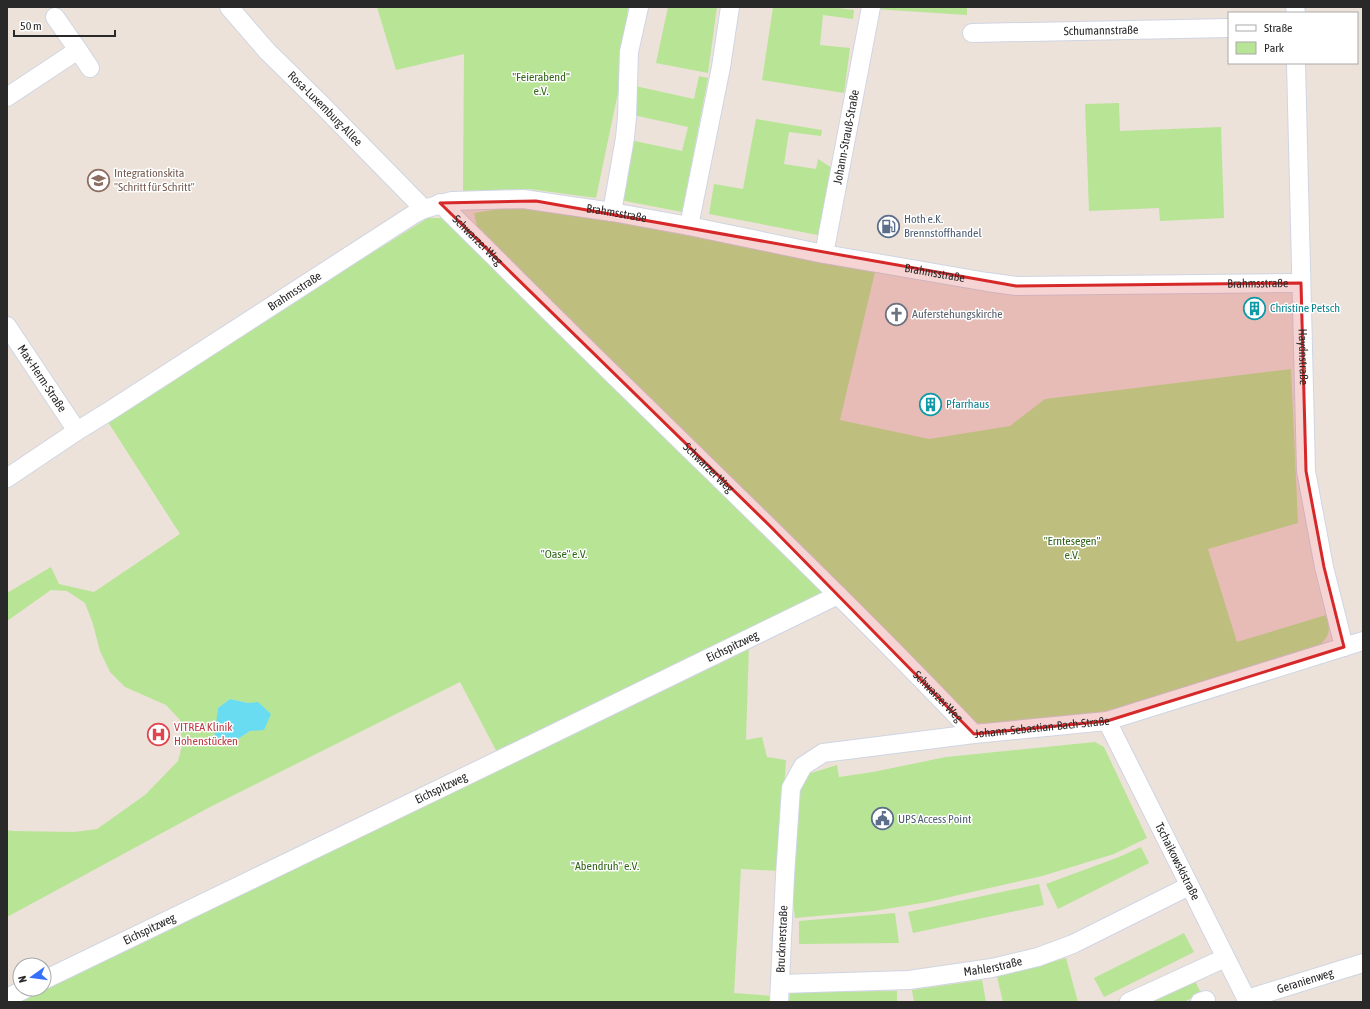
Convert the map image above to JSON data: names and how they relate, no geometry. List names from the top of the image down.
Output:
{
  "streets": {
    "street": [
      "Schumannstraße",
      "Rosa-Luxemburg-Allee",
      "Johann-Strauß-Straße",
      "Brahmsstraße",
      "Schwarzer Weg",
      "Haydnstraße",
      "Max-Herm-Straße",
      "Eichspitzweg",
      "Johann-Sebastian-Bach-Straße",
      "Tschaikowskistraße",
      "Brucknerstraße",
      "Mahlerstraße",
      "Geranienweg"
    ]
  },
  "crossings": [
    ["Rosa-Luxemburg-Allee", "Brahmsstraße"],
    ["Rosa-Luxemburg-Allee", "Schwarzer Weg"],
    ["Johann-Strauß-Straße", "Brahmsstraße"],
    ["Brahmsstraße", "Schwarzer Weg"],
    ["Brahmsstraße", "Haydnstraße"],
    ["Brahmsstraße", "Max-Herm-Straße"],
    ["Schwarzer Weg", "Eichspitzweg"],
    ["Schwarzer Weg", "Johann-Sebastian-Bach-Straße"],
    ["Haydnstraße", "Johann-Sebastian-Bach-Straße"],
    ["Johann-Sebastian-Bach-Straße", "Tschaikowskistraße"],
    ["Johann-Sebastian-Bach-Straße", "Brucknerstraße"],
    ["Tschaikowskistraße", "Mahlerstraße"],
    ["Tschaikowskistraße", "Geranienweg"],
    ["Brucknerstraße", "Mahlerstraße"]
  ],
  "parks": [
    "\"Feierabend\" e.V.",
    "\"Erntesegen\" e.V.",
    "\"Oase\" e.V.",
    "\"Abendruh\" e.V."
  ],
  "places": {
    "school or university": ["Integrationskita \"Schritt für Schritt\""],
    "fuel station": ["Hoth e.K. Brennstoffhandel"],
    "building": ["Christine Petsch", "Pfarrhaus"],
    "church": ["Auferstehungskirche"],
    "hospital": ["VITREA Klinik Hohenstücken"],
    "public building": ["UPS Access Point"]
  },
  "legend": ["Straße", "Park"],
  "scale_bar": "50 m",
  "north": "left"
}
